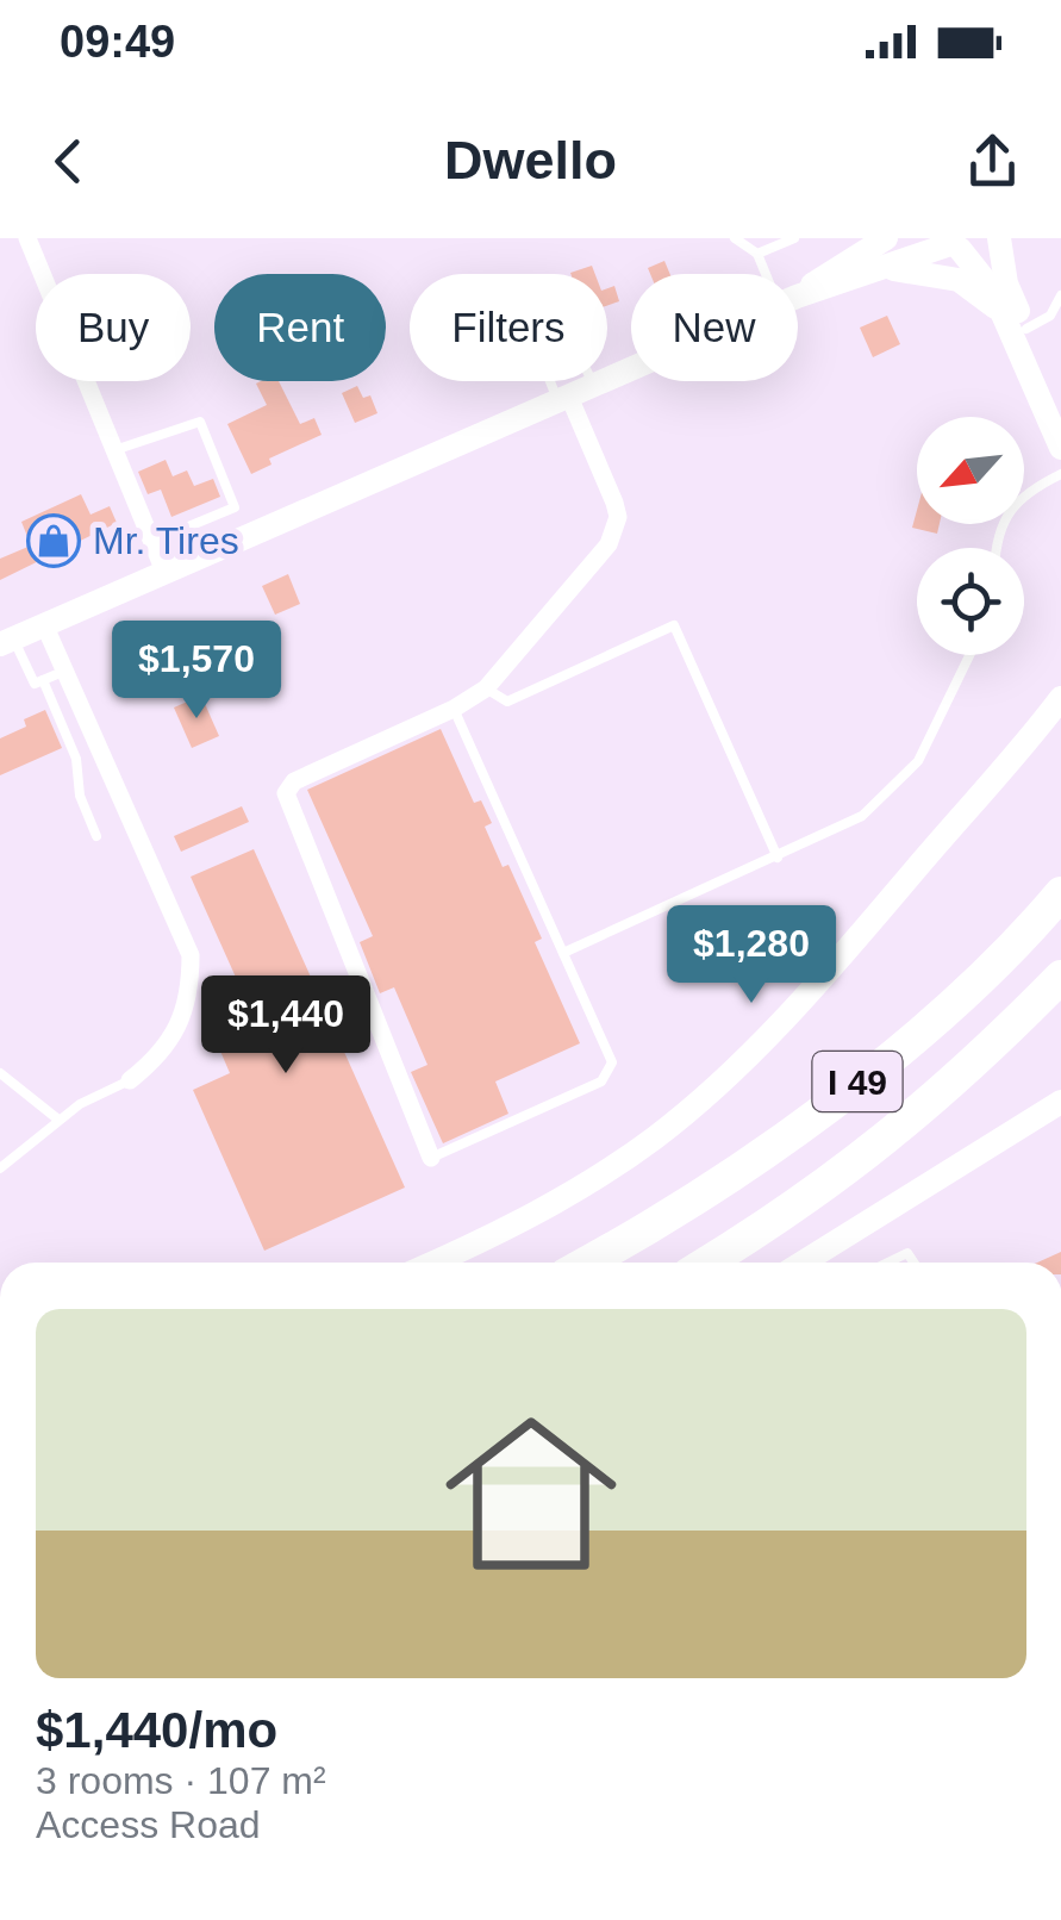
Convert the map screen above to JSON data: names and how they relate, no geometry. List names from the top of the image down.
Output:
{
  "streets": {
    "highway": ["I 49"]
  },
  "places": {
    "shop": ["Mr. Tires"]
  },
  "north": "bottom left",
  "page": {
    "status": "09:49",
    "header": "Dwello",
    "chip": [
      "Buy",
      "Rent",
      "Filters",
      "New"
    ],
    "price": ["$1,570", "$1,280", "$1,440"],
    "list": [
      {
        "name": "$1,440/mo",
        "note": "3 rooms · 107 m² · Access Road"
      }
    ]
  }
}
